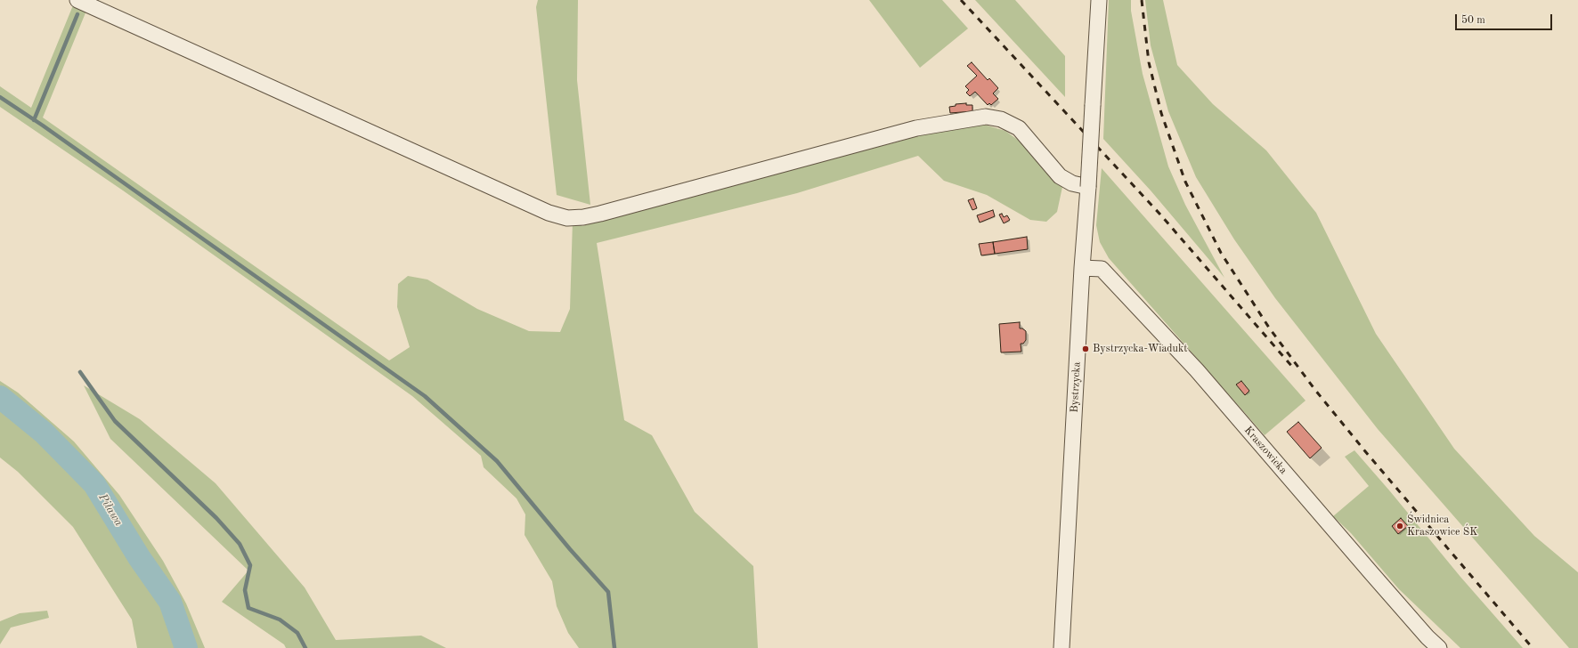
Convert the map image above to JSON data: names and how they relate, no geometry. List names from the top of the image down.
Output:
{
  "streets": {
    "street": ["Bystrzycka", "Kraszowicka"]
  },
  "crossings": [
    ["Bystrzycka", "Kraszowicka"]
  ],
  "water": ["Piława"],
  "places": ["Bystrzycka-Wiadukt", "Świdnica Kraszowice ŚK"],
  "scale_bar": "50 m"
}
